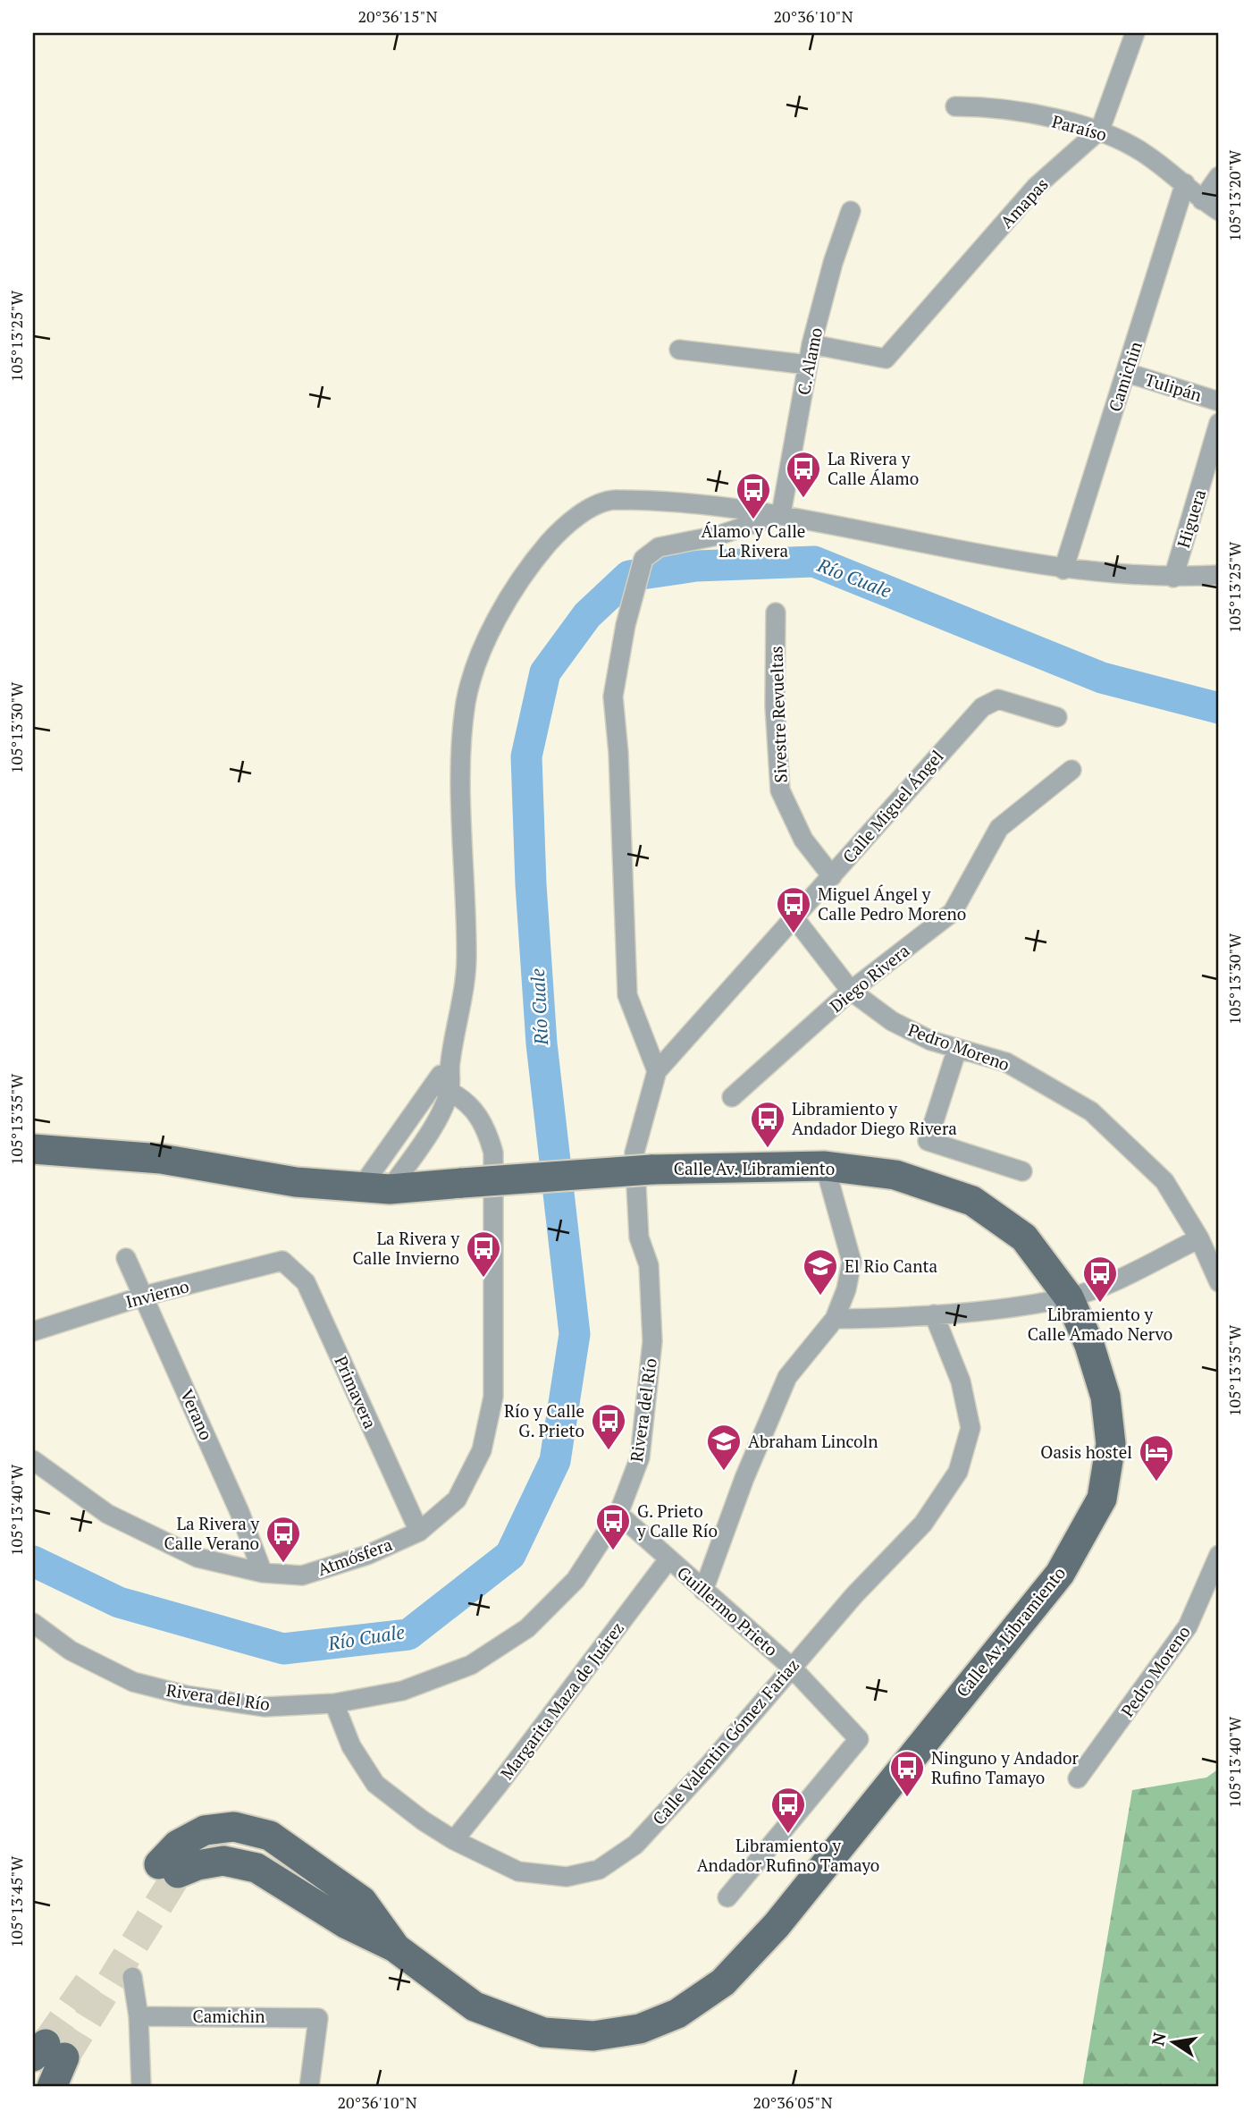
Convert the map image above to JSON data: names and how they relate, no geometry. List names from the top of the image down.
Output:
{
  "streets": {
    "main road": ["Calle Av. Libramiento"],
    "street": [
      "Paraíso",
      "Amapas",
      "C. Alamo",
      "Camichin",
      "Tulipán",
      "Higuera",
      "Sivestre Revueltas",
      "Calle Miguel Ángel",
      "Diego Rivera",
      "Pedro Moreno",
      "Invierno",
      "Primavera",
      "Rivera del Río",
      "Verano",
      "Atmósfera",
      "Guillermo Prieto",
      "Margarita Maza de Juárez",
      "Calle Valentin Gómez Fariaz"
    ]
  },
  "crossings": [
    ["Paraíso", "Amapas"],
    ["Paraíso", "Camichin"],
    ["Amapas", "C. Alamo"],
    ["Camichin", "Tulipán"],
    ["Sivestre Revueltas", "Calle Miguel Ángel"],
    ["Calle Miguel Ángel", "Pedro Moreno"],
    ["Calle Miguel Ángel", "Calle Av. Libramiento"],
    ["Calle Miguel Ángel", "Rivera del Río"],
    ["Diego Rivera", "Pedro Moreno"],
    ["Calle Av. Libramiento", "Rivera del Río"],
    ["Invierno", "Primavera"],
    ["Invierno", "Verano"],
    ["Primavera", "Atmósfera"],
    ["Rivera del Río", "Guillermo Prieto"],
    ["Rivera del Río", "Calle Valentin Gómez Fariaz"],
    ["Verano", "Atmósfera"],
    ["Guillermo Prieto", "Margarita Maza de Juárez"],
    ["Guillermo Prieto", "Calle Valentin Gómez Fariaz"],
    ["Margarita Maza de Juárez", "Calle Valentin Gómez Fariaz"]
  ],
  "water": ["Río Cuale"],
  "places": {
    "bus stop": [
      "La Rivera y Calle Álamo",
      "Álamo y Calle La Rivera",
      "Miguel Ángel y Calle Pedro Moreno",
      "Libramiento y Andador Diego Rivera",
      "La Rivera y Calle Invierno",
      "Libramiento y Calle Amado Nervo",
      "Río y Calle G. Prieto",
      "G. Prieto y Calle Río",
      "La Rivera y Calle Verano",
      "Ninguno y Andador Rufino Tamayo",
      "Libramiento y Andador Rufino Tamayo"
    ],
    "school or university": ["El Rio Canta", "Abraham Lincoln"],
    "hotel": ["Oasis hostel"]
  },
  "north": "left",
  "coordinates": [
    "20°36'15\"N",
    "20°36'10\"N",
    "105°13'20\"W",
    "105°13'25\"W",
    "105°13'30\"W",
    "105°13'35\"W",
    "105°13'40\"W",
    "105°13'45\"W",
    "20°36'05\"N"
  ]
}
